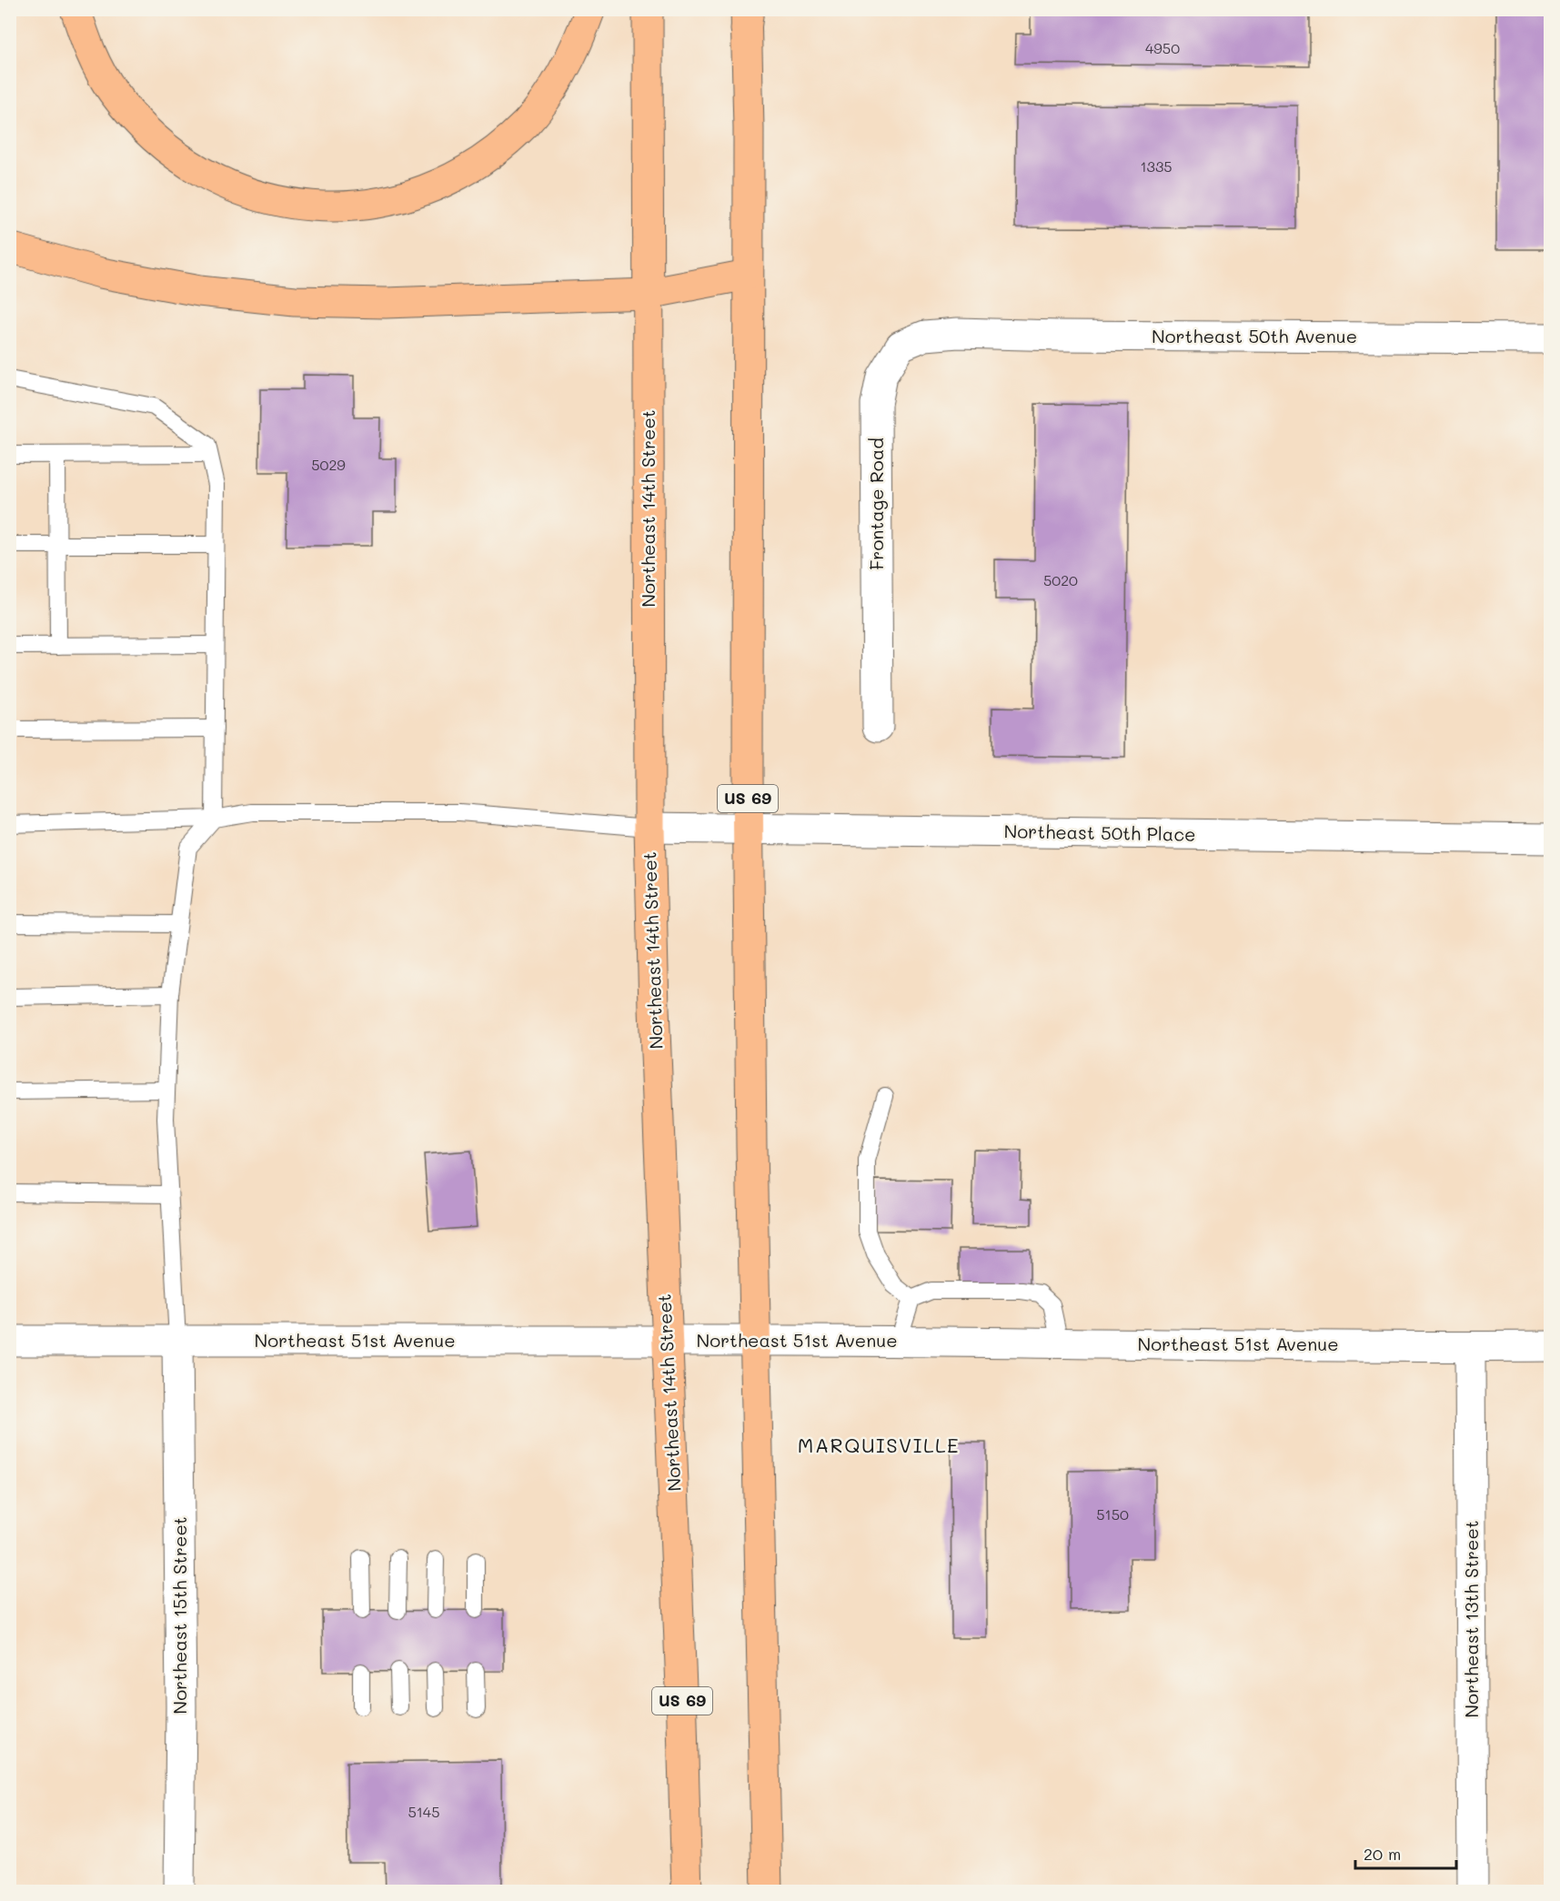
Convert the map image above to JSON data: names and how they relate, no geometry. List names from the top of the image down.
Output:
{
  "streets": {
    "main road": ["Northeast 14th Street", "US 69"],
    "street": [
      "Northeast 50th Avenue",
      "Frontage Road",
      "Northeast 50th Place",
      "Northeast 51st Avenue",
      "Northeast 15th Street",
      "Northeast 13th Street"
    ]
  },
  "crossings": [
    ["Northeast 50th Avenue", "Frontage Road"],
    ["Northeast 14th Street", "Northeast 50th Place"],
    ["Northeast 14th Street", "Northeast 51st Avenue"],
    ["US 69", "Northeast 50th Place"],
    ["US 69", "Northeast 51st Avenue"],
    ["Northeast 51st Avenue", "Northeast 15th Street"],
    ["Northeast 51st Avenue", "Northeast 13th Street"]
  ],
  "districts": ["MARQUISVILLE"],
  "house_numbers": [
    "4950",
    "1335",
    "5029",
    "5020",
    "5150",
    "5145"
  ],
  "scale_bar": "20 m"
}
